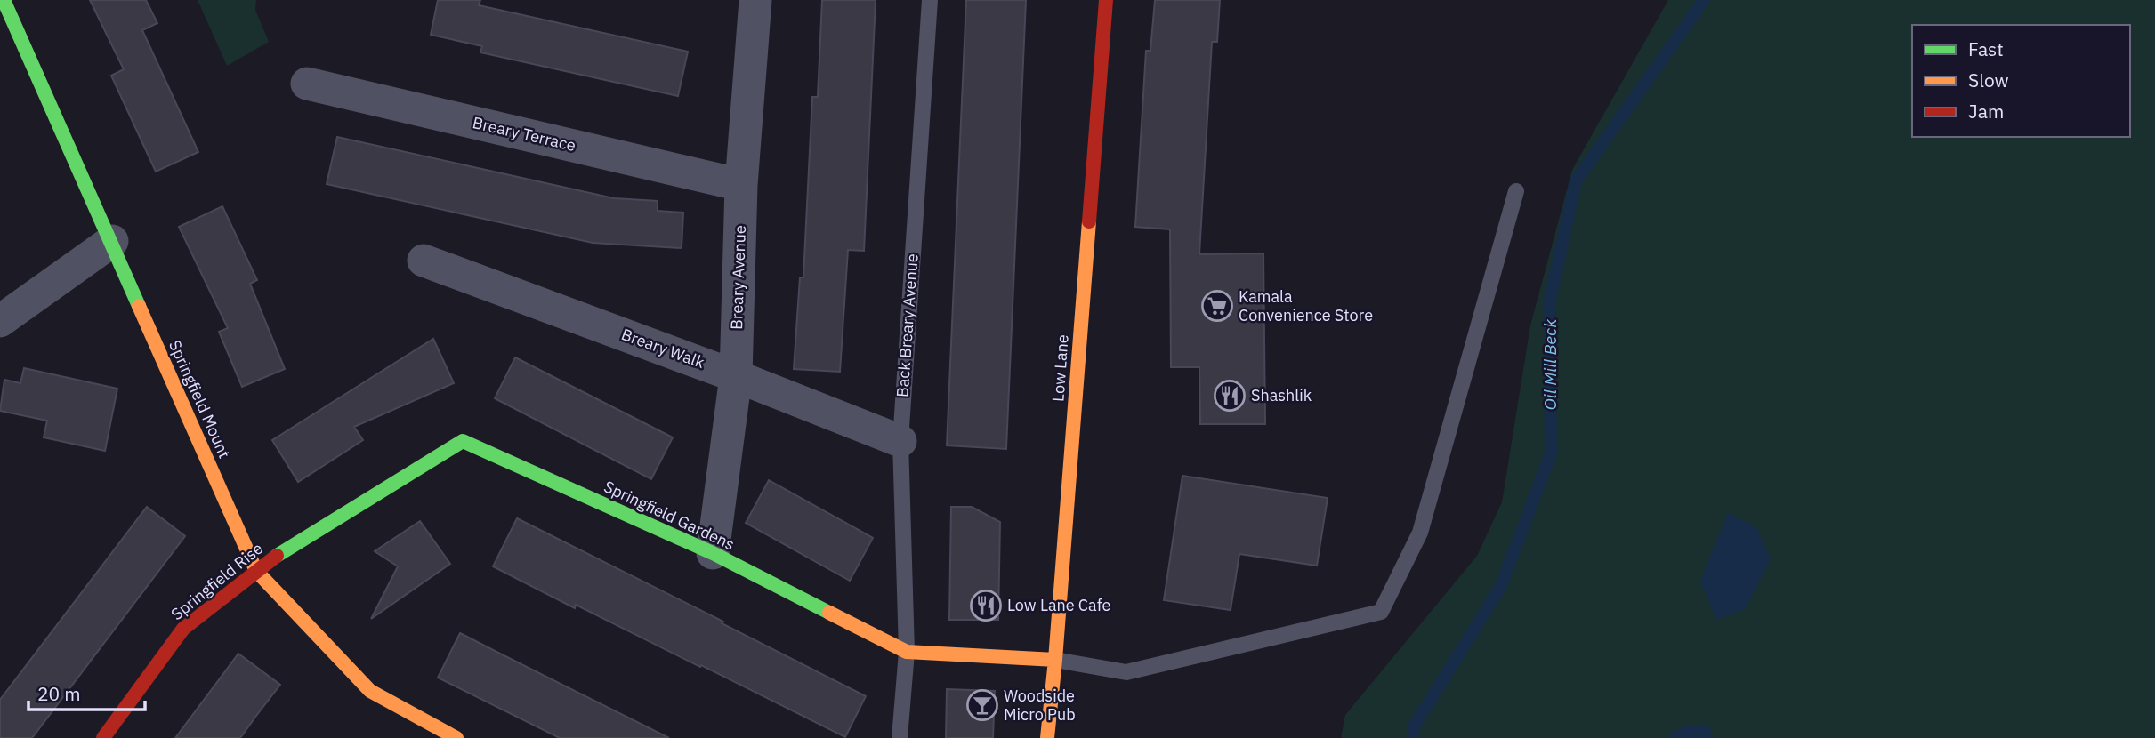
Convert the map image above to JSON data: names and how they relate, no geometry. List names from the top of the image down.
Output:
{
  "streets": {
    "street": [
      "Breary Terrace",
      "Breary Avenue",
      "Breary Walk",
      "Low Lane",
      "Springfield Mount",
      "Springfield Gardens",
      "Springfield Rise"
    ],
    "lane": ["Back Breary Avenue"]
  },
  "crossings": [
    ["Breary Terrace", "Breary Avenue"],
    ["Breary Avenue", "Breary Walk"],
    ["Breary Avenue", "Springfield Gardens"],
    ["Back Breary Avenue", "Breary Walk"],
    ["Back Breary Avenue", "Springfield Gardens"],
    ["Low Lane", "Springfield Gardens"],
    ["Springfield Mount", "Springfield Rise"],
    ["Springfield Gardens", "Springfield Rise"]
  ],
  "water": ["Oil Mill Beck"],
  "places": {
    "supermarket": ["Kamala Convenience Store"],
    "restaurant": ["Shashlik", "Low Lane Cafe"],
    "bar": ["Woodside Micro Pub"]
  },
  "legend": ["Fast", "Slow", "Jam"],
  "scale_bar": "20 m"
}
